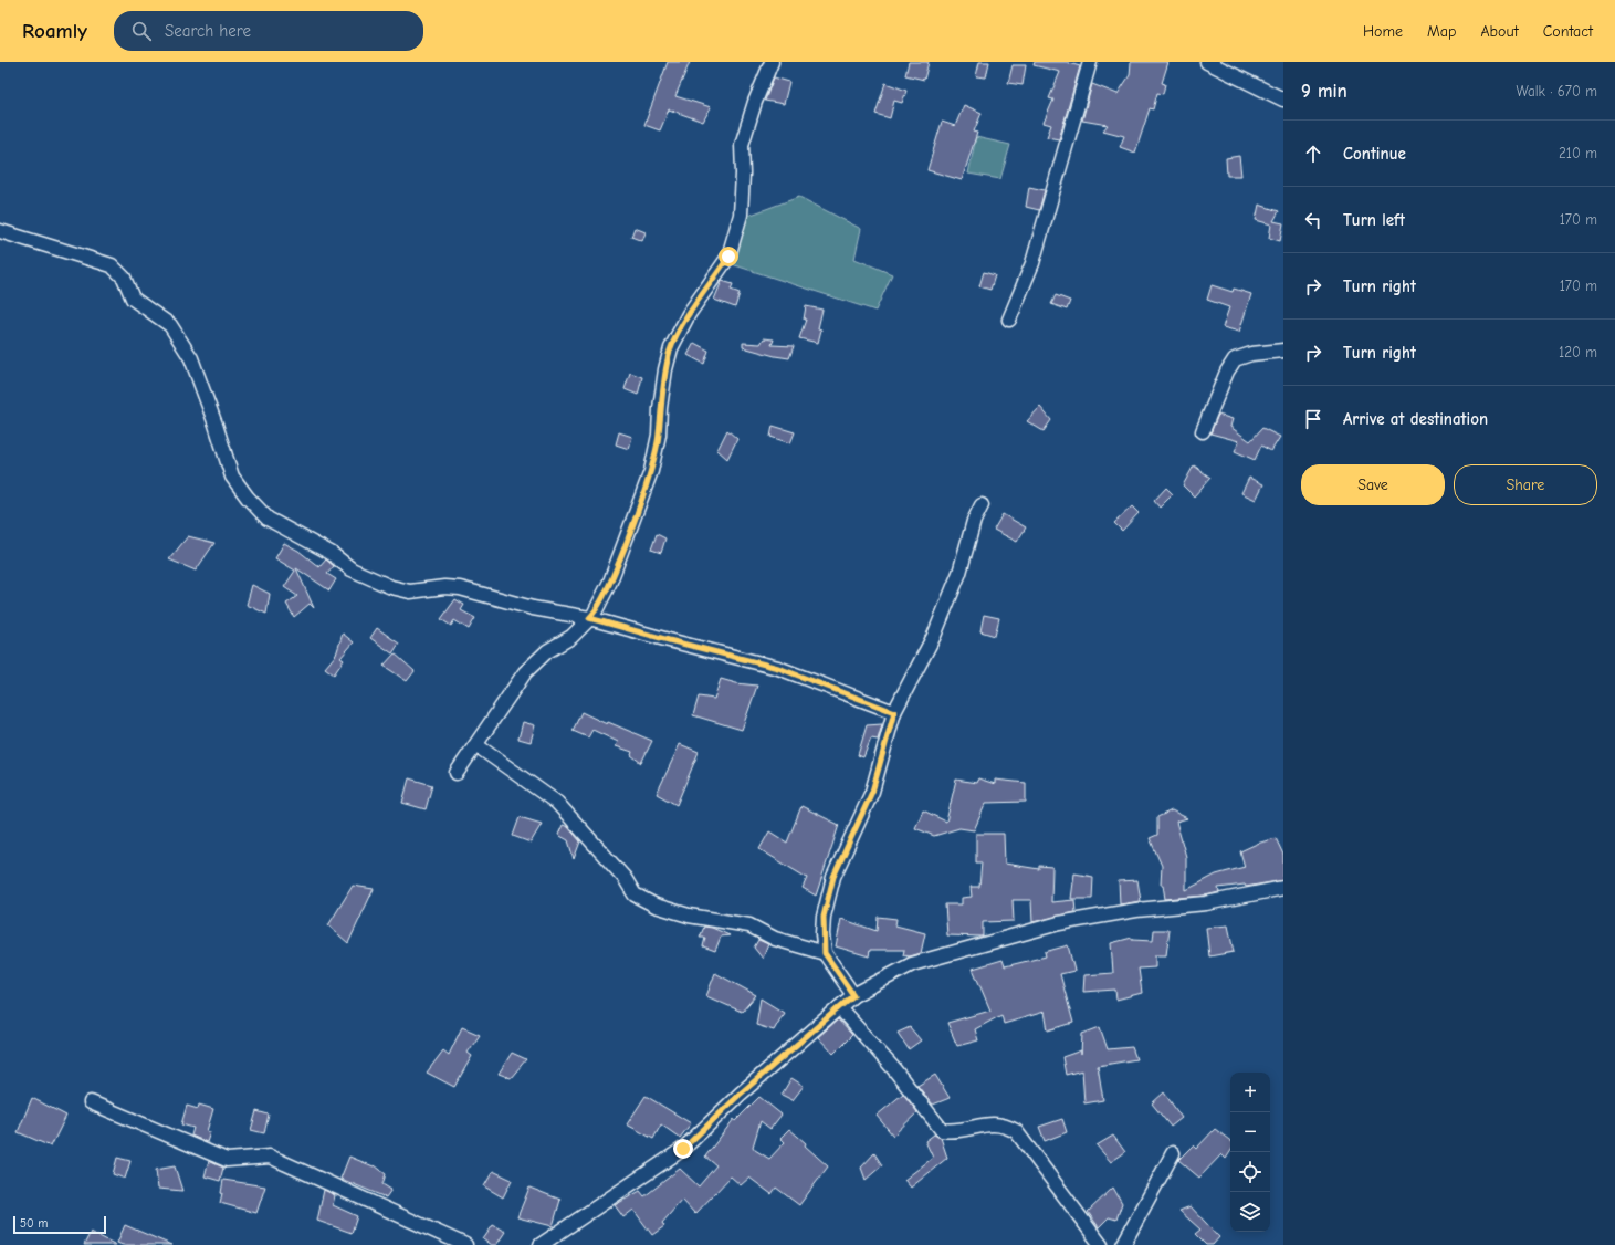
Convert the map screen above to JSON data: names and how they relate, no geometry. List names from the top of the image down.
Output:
{
  "scale_bar": "50 m",
  "page": {
    "header": "Roamly",
    "search": "Search here",
    "nav": [
      "Home",
      "Map",
      "About",
      "Contact"
    ],
    "heading": ["9 min", "Walk · 670 m"],
    "list": [
      ["Continue", "210 m"],
      ["Turn left", "170 m"],
      ["Turn right", "170 m"],
      ["Turn right", "120 m"],
      "Arrive at destination"
    ],
    "buttons": ["Save", "Share"],
    "map_buttons": ["+", "−"],
    "scale": "50 m"
  }
}
